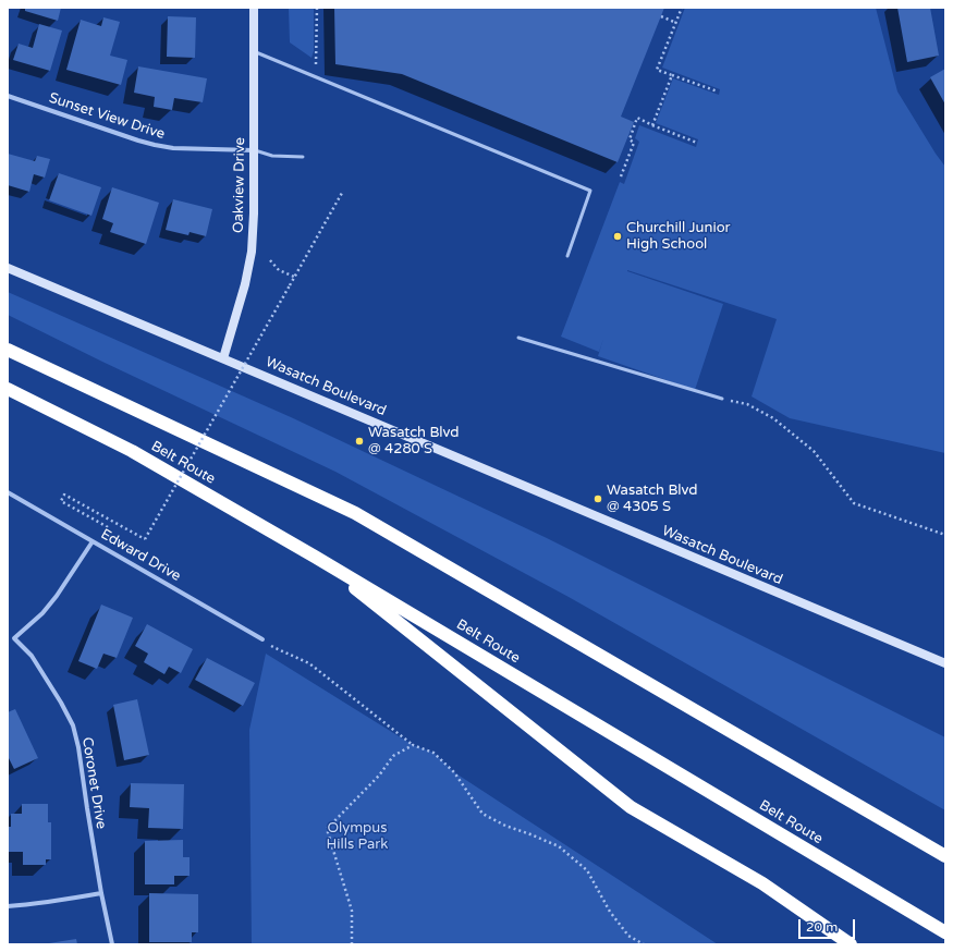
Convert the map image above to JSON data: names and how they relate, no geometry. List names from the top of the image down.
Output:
{
  "streets": {
    "highway": ["Belt Route"],
    "main road": ["Oakview Drive", "Wasatch Boulevard"],
    "street": ["Sunset View Drive", "Edward Drive", "Coronet Drive"]
  },
  "crossings": [
    ["Sunset View Drive", "Oakview Drive"],
    ["Oakview Drive", "Wasatch Boulevard"]
  ],
  "parks": ["Olympus Hills Park"],
  "places": ["Churchill Junior High School", "Wasatch Blvd @ 4280 S", "Wasatch Blvd @ 4305 S"],
  "scale_bar": "20 m"
}
